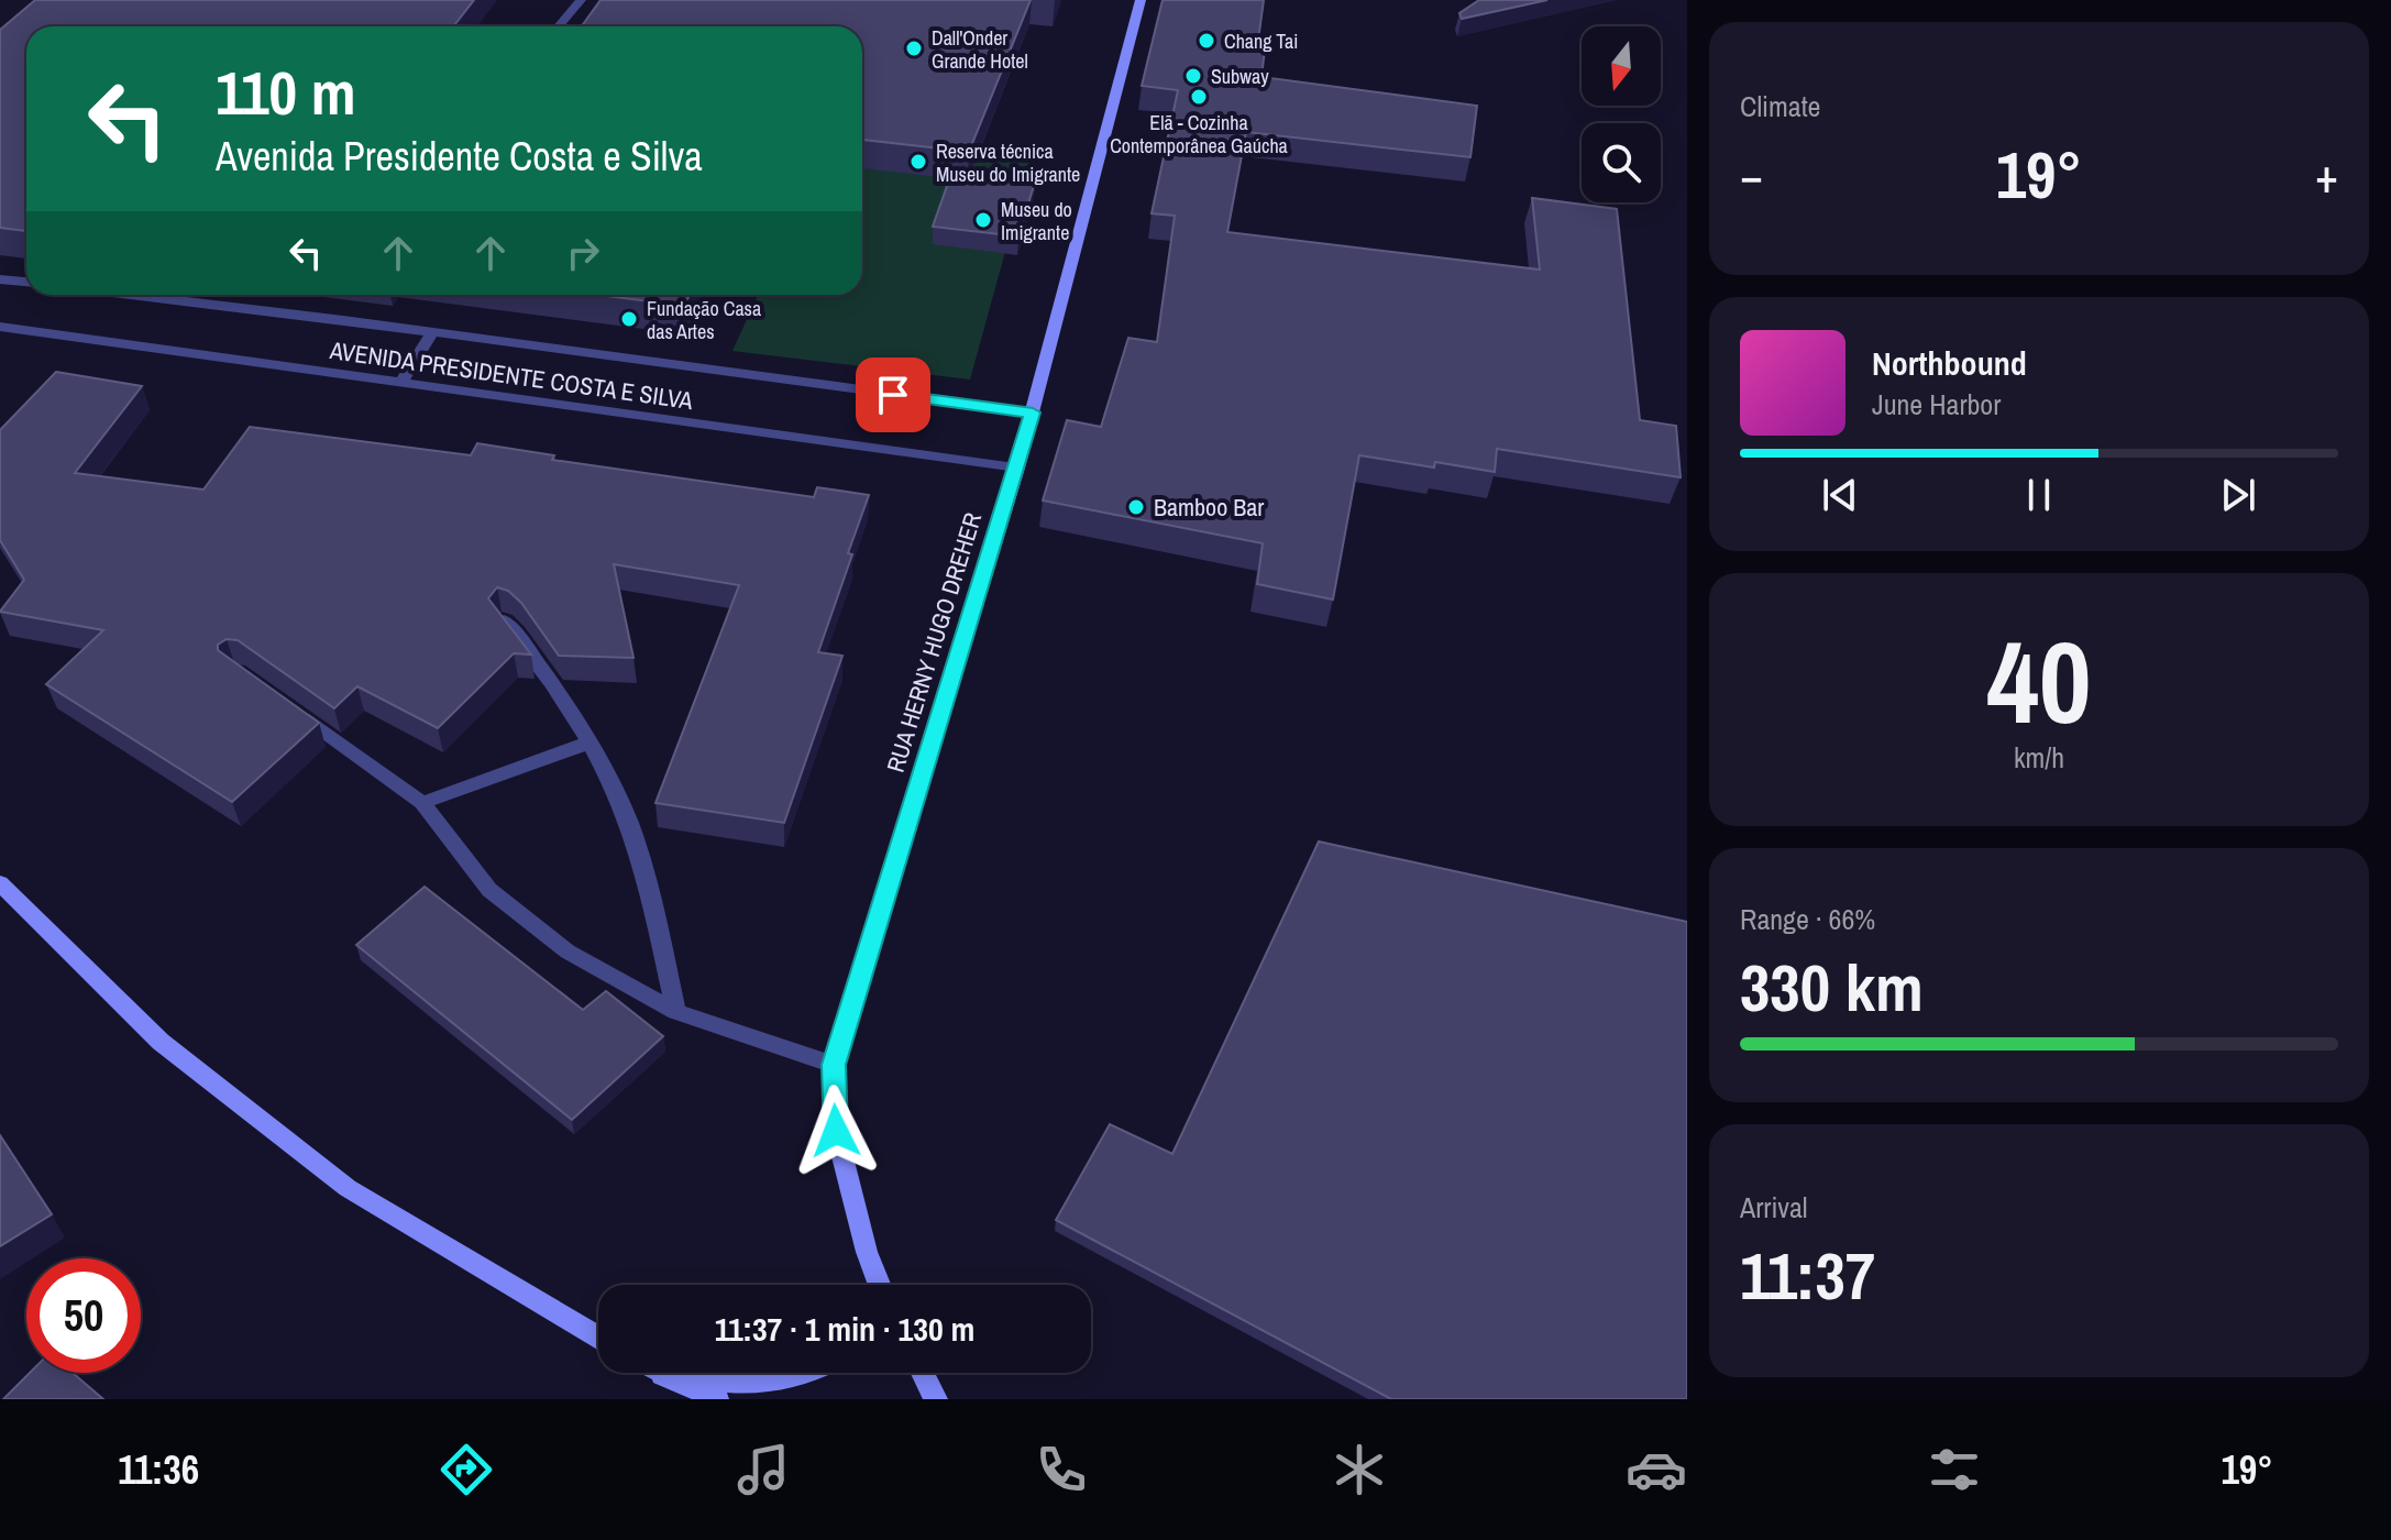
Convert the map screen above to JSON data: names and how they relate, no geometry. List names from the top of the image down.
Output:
{
  "streets": {
    "main road": ["RUA HERNY HUGO DREHER"],
    "street": ["AVENIDA PRESIDENTE COSTA E SILVA"]
  },
  "crossings": [
    ["AVENIDA PRESIDENTE COSTA E SILVA", "RUA HERNY HUGO DREHER"]
  ],
  "places": [
    "Chang Tai",
    "Dall'Onder Grande Hotel",
    "Subway",
    "Elã - Cozinha Contemporânea Gaúcha",
    "Reserva técnica Museu do Imigrante",
    "Museu do Imigrante",
    "Fundação Casa das Artes",
    "Bamboo Bar"
  ],
  "north": "bottom",
  "page": {
    "tile": [
      "Climate",
      ["40", "km/h"],
      ["Range · 66%", "330 km"],
      ["Arrival", "11:37"]
    ],
    "turn": ["110 m", "Avenida Presidente Costa e Silva"],
    "heat": ["−", "19°", "+"],
    "song": ["Northbound", "June Harbor"],
    "limit": "50",
    "trip": "11:37 · 1 min · 130 m",
    "tabs": ["11:36", "19°"]
  }
}
